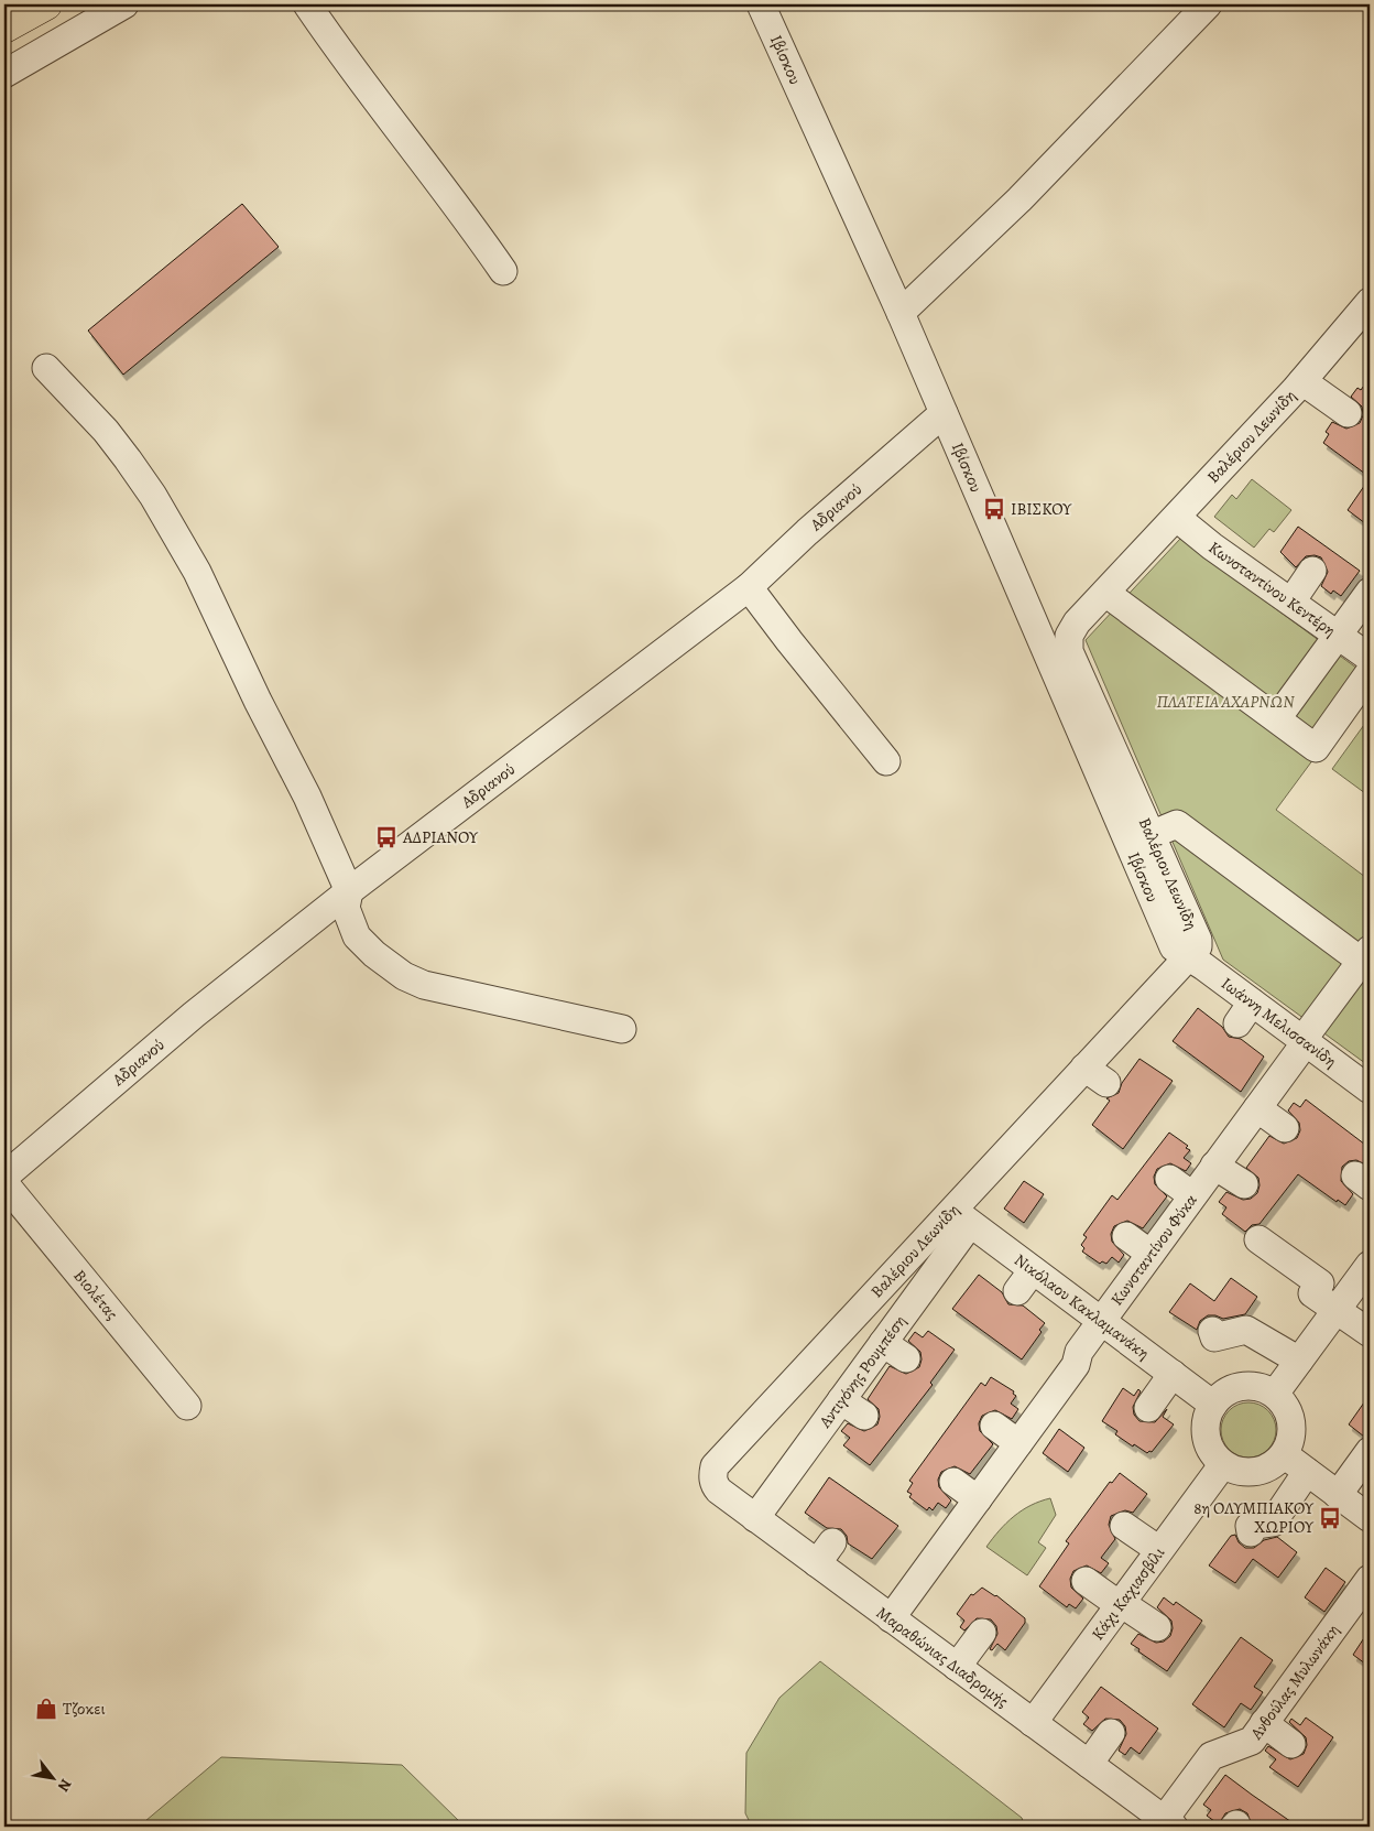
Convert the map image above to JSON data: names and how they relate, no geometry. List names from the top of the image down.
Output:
{
  "streets": {
    "street": [
      "Ιβίσκου",
      "Βαλέριου Λεωνίδη",
      "Αδριανού",
      "Κωνσταντίνου Κεντέρη",
      "Ιωάννη Μελισσανίδη",
      "Κωνσταντίνου Φύκα",
      "Βιολέτας",
      "Νικόλαου Κακλαμανάκη",
      "Αντιγόνης Ρουμπέση",
      "Κάχι Καχιασβίλι",
      "Μαραθώνιας Διαδρομής",
      "Ανθούλας Μυλωνάκη"
    ]
  },
  "crossings": [
    ["Ιβίσκου", "Βαλέριου Λεωνίδη"],
    ["Ιβίσκου", "Αδριανού"],
    ["Ιβίσκου", "Ιωάννη Μελισσανίδη"],
    ["Βαλέριου Λεωνίδη", "Κωνσταντίνου Κεντέρη"],
    ["Βαλέριου Λεωνίδη", "Ιωάννη Μελισσανίδη"],
    ["Βαλέριου Λεωνίδη", "Νικόλαου Κακλαμανάκη"],
    ["Βαλέριου Λεωνίδη", "Αντιγόνης Ρουμπέση"],
    ["Βαλέριου Λεωνίδη", "Μαραθώνιας Διαδρομής"],
    ["Ιωάννη Μελισσανίδη", "Κωνσταντίνου Φύκα"],
    ["Κωνσταντίνου Φύκα", "Νικόλαου Κακλαμανάκη"],
    ["Κωνσταντίνου Φύκα", "Μαραθώνιας Διαδρομής"],
    ["Νικόλαου Κακλαμανάκη", "Αντιγόνης Ρουμπέση"],
    ["Νικόλαου Κακλαμανάκη", "Κάχι Καχιασβίλι"],
    ["Αντιγόνης Ρουμπέση", "Μαραθώνιας Διαδρομής"],
    ["Κάχι Καχιασβίλι", "Μαραθώνιας Διαδρομής"],
    ["Μαραθώνιας Διαδρομής", "Ανθούλας Μυλωνάκη"]
  ],
  "parks": ["ΠΛΑΤΕΙΑ ΑΧΑΡΝΩΝ"],
  "places": {
    "bus stop": ["ΙΒΙΣΚΟΥ", "ΑΔΡΙΑΝΟΥ", "8η ΟΛΥΜΠΙΑΚΟΥ ΧΩΡΙΟΥ"],
    "shop": ["Τζοκει"]
  },
  "north": "bottom right"
}
